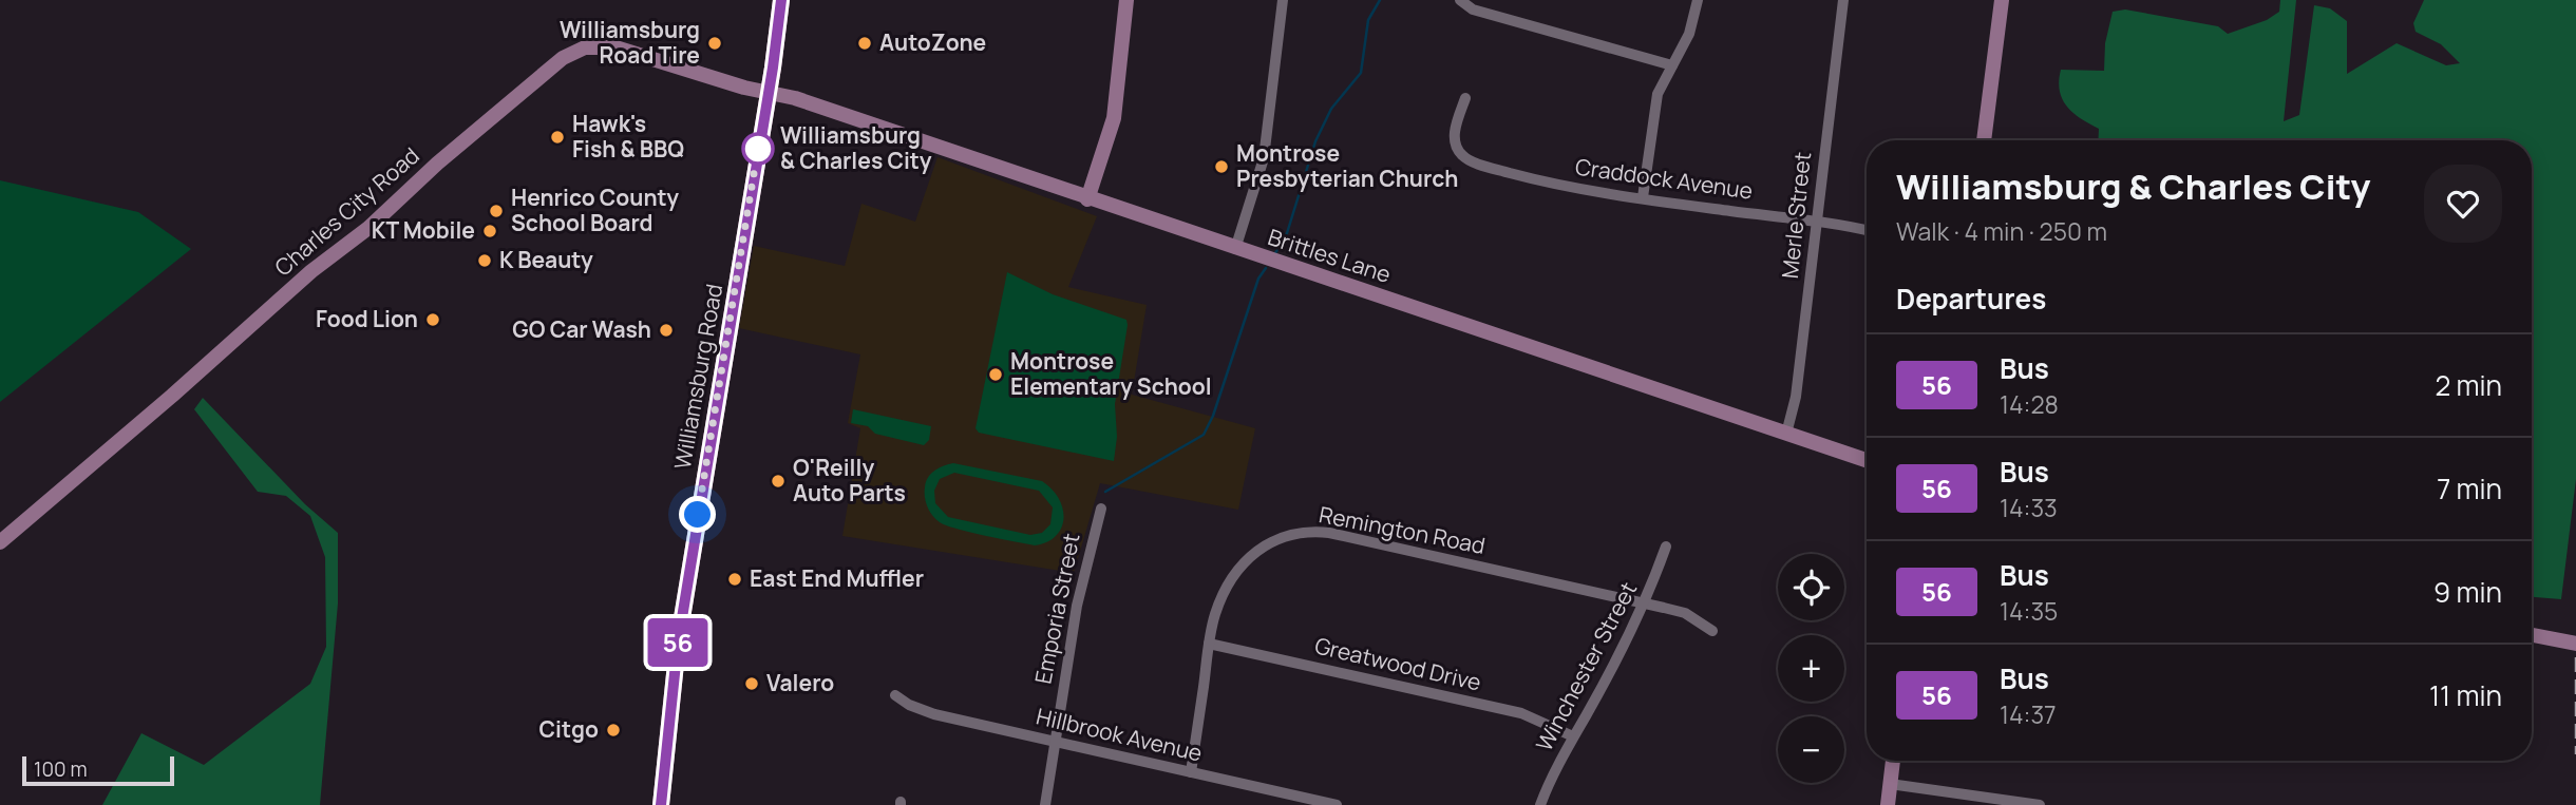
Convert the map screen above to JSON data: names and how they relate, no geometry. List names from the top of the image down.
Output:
{
  "streets": {
    "main road": ["Charles City Road", "Brittles Lane", "Williamsburg Road"],
    "street": [
      "Craddock Avenue",
      "Merle Street",
      "Remington Road",
      "Emporia Street",
      "Greatwood Drive",
      "Winchester Street",
      "Hillbrook Avenue"
    ]
  },
  "crossings": [
    ["Craddock Avenue", "Merle Street"],
    ["Charles City Road", "Brittles Lane"],
    ["Charles City Road", "Williamsburg Road"],
    ["Merle Street", "Brittles Lane"],
    ["Brittles Lane", "Williamsburg Road"],
    ["Remington Road", "Greatwood Drive"],
    ["Remington Road", "Winchester Street"],
    ["Remington Road", "Hillbrook Avenue"],
    ["Emporia Street", "Hillbrook Avenue"],
    ["Greatwood Drive", "Winchester Street"]
  ],
  "places": [
    "Williamsburg Road Tire",
    "AutoZone",
    "Hawk's Fish & BBQ",
    "Williamsburg & Charles City",
    "Montrose Presbyterian Church",
    "Henrico County School Board",
    "KT Mobile",
    "K Beauty",
    "Food Lion",
    "GO Car Wash",
    "Montrose Elementary School",
    "O'Reilly Auto Parts",
    "East End Muffler",
    "Valero",
    "Citgo"
  ],
  "lines": ["bus line 56"],
  "scale_bar": "100 m",
  "page": {
    "on_map": "56",
    "heading": [
      ["Williamsburg & Charles City", "Walk · 4 min · 250 m"],
      "Departures"
    ],
    "list": [
      {
        "mark": "56",
        "name": "Bus",
        "note": "14:28",
        "value": "2 min"
      },
      {
        "mark": "56",
        "name": "Bus",
        "note": "14:33",
        "value": "7 min"
      },
      {
        "mark": "56",
        "name": "Bus",
        "note": "14:35",
        "value": "9 min"
      },
      {
        "mark": "56",
        "name": "Bus",
        "note": "14:37",
        "value": "11 min"
      }
    ],
    "map_buttons": ["+", "−"],
    "scale": "100 m"
  }
}
